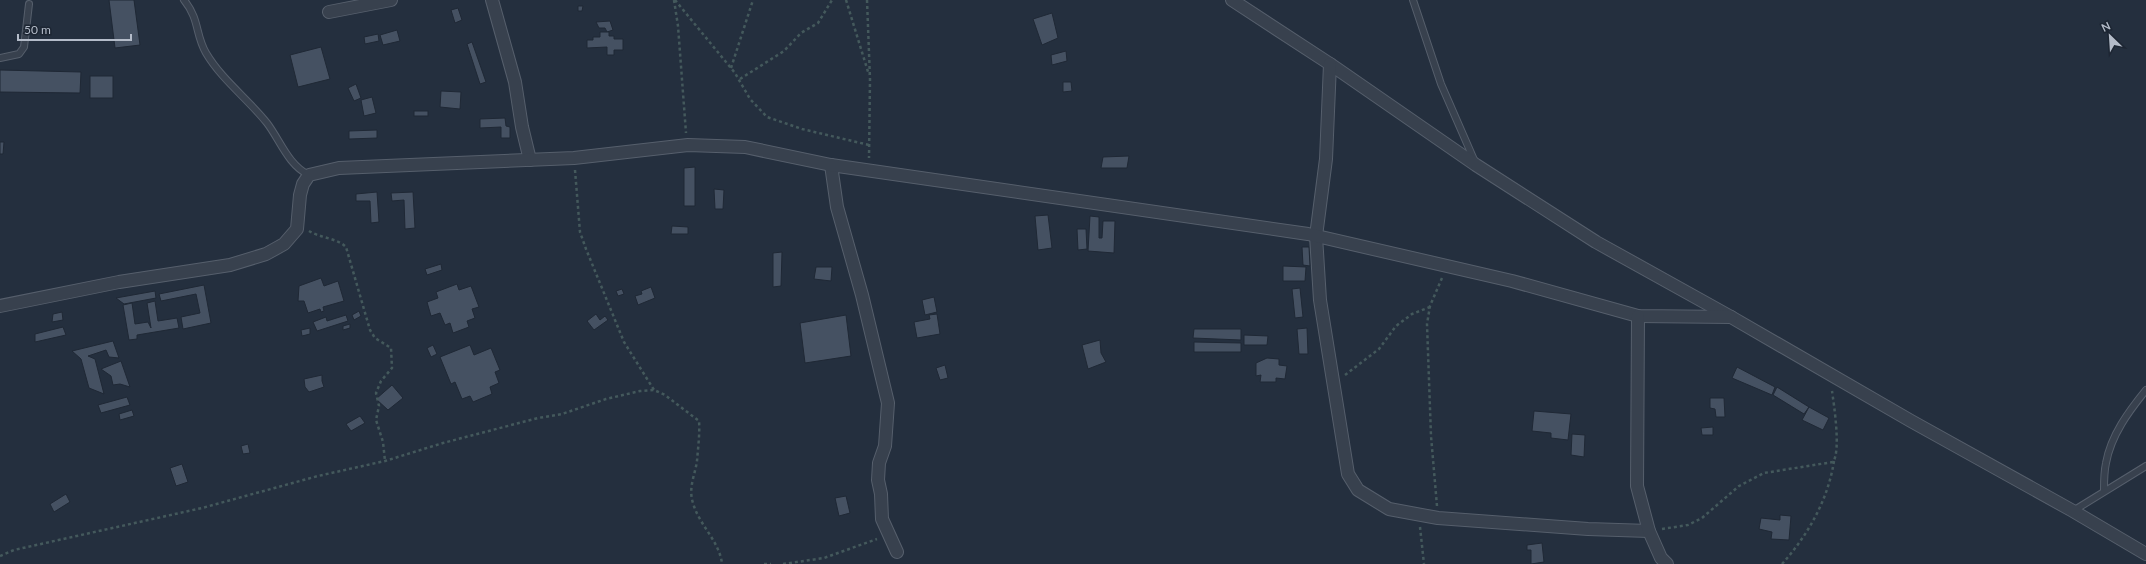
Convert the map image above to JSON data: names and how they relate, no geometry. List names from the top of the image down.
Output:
{
  "scale_bar": "50 m",
  "north": "top left"
}
